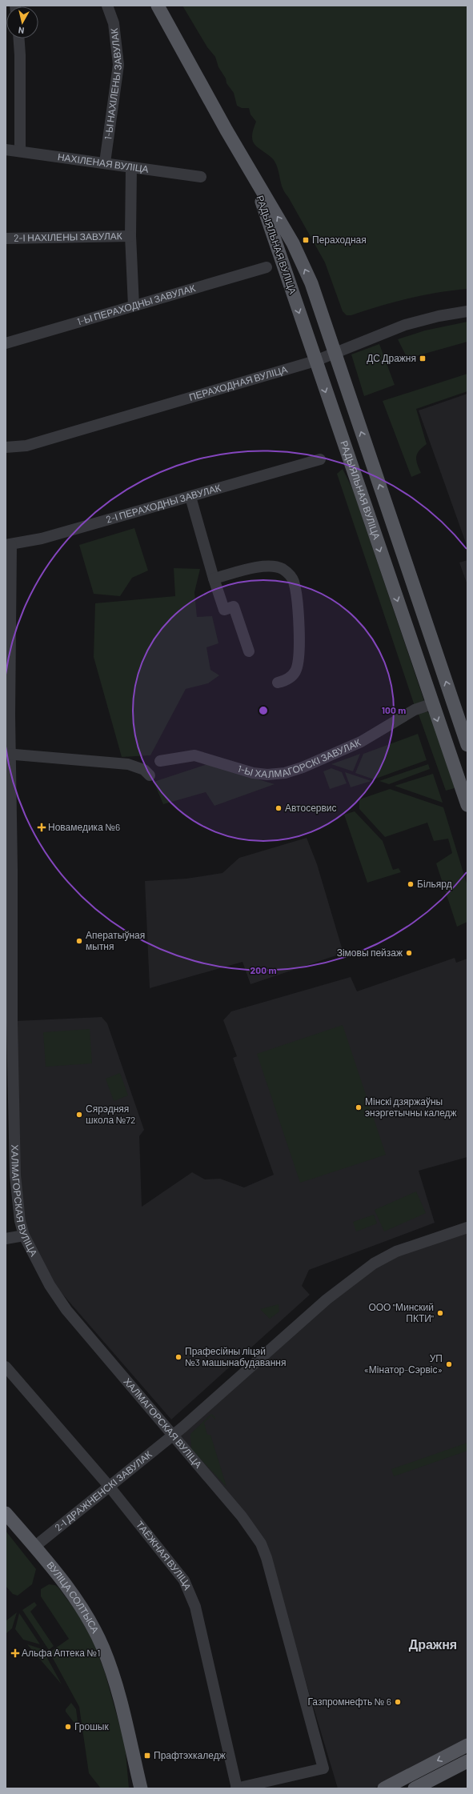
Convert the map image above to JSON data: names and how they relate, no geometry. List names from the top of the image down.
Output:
{
  "streets": {
    "main road": ["РАДЫЯЛЬНАЯ ВУЛІЦА", "ВУЛІЦА СОЛТЫСА"],
    "street": [
      "1-Ы НАХІЛЕНЫ ЗАВУЛАК",
      "НАХІЛЕНАЯ ВУЛІЦА",
      "2-І НАХІЛЕНЫ ЗАВУЛАК",
      "1-Ы ПЕРАХОДНЫ ЗАВУЛАК",
      "ПЕРАХОДНАЯ ВУЛІЦА",
      "2-І ПЕРАХОДНЫ ЗАВУЛАК",
      "1-Ы ХАЛМАГОРСКІ ЗАВУЛАК",
      "ХАЛМАГОРСКАЯ ВУЛІЦА",
      "2-І ДРАЖНЕНСКІ ЗАВУЛАК",
      "ТАЁЖНАЯ ВУЛІЦА"
    ]
  },
  "crossings": [
    ["1-Ы НАХІЛЕНЫ ЗАВУЛАК", "НАХІЛЕНАЯ ВУЛІЦА"],
    ["РАДЫЯЛЬНАЯ ВУЛІЦА", "ПЕРАХОДНАЯ ВУЛІЦА"],
    ["РАДЫЯЛЬНАЯ ВУЛІЦА", "1-Ы ХАЛМАГОРСКІ ЗАВУЛАК"],
    ["2-І ПЕРАХОДНЫ ЗАВУЛАК", "ХАЛМАГОРСКАЯ ВУЛІЦА"],
    ["ХАЛМАГОРСКАЯ ВУЛІЦА", "2-І ДРАЖНЕНСКІ ЗАВУЛАК"],
    ["ХАЛМАГОРСКАЯ ВУЛІЦА", "ТАЁЖНАЯ ВУЛІЦА"],
    ["2-І ДРАЖНЕНСКІ ЗАВУЛАК", "ТАЁЖНАЯ ВУЛІЦА"],
    ["2-І ДРАЖНЕНСКІ ЗАВУЛАК", "ВУЛІЦА СОЛТЫСА"]
  ],
  "districts": ["Дражня"],
  "places": {
    "transit": ["Пераходная", "ДС Дражня", "Прафтэхкаледж"],
    "other": [
      "Автосервис",
      "Більярд",
      "Аператыўная мытня",
      "Зімовы пейзаж",
      "Мінскі дзяржаўны энэргетычны каледж",
      "Сярэдняя школа №72",
      "ООО \"Минский ПКТИ\"",
      "Прафесійны ліцэй №3 машынабудавання",
      "УП «Мінатор-Сэрвіс»",
      "Газпромнефть № 6",
      "Грошык"
    ],
    "health": ["Новамедика №6", "Альфа Аптека №1"]
  },
  "north": "bottom",
  "rings": ["100 m", "200 m"]
}
